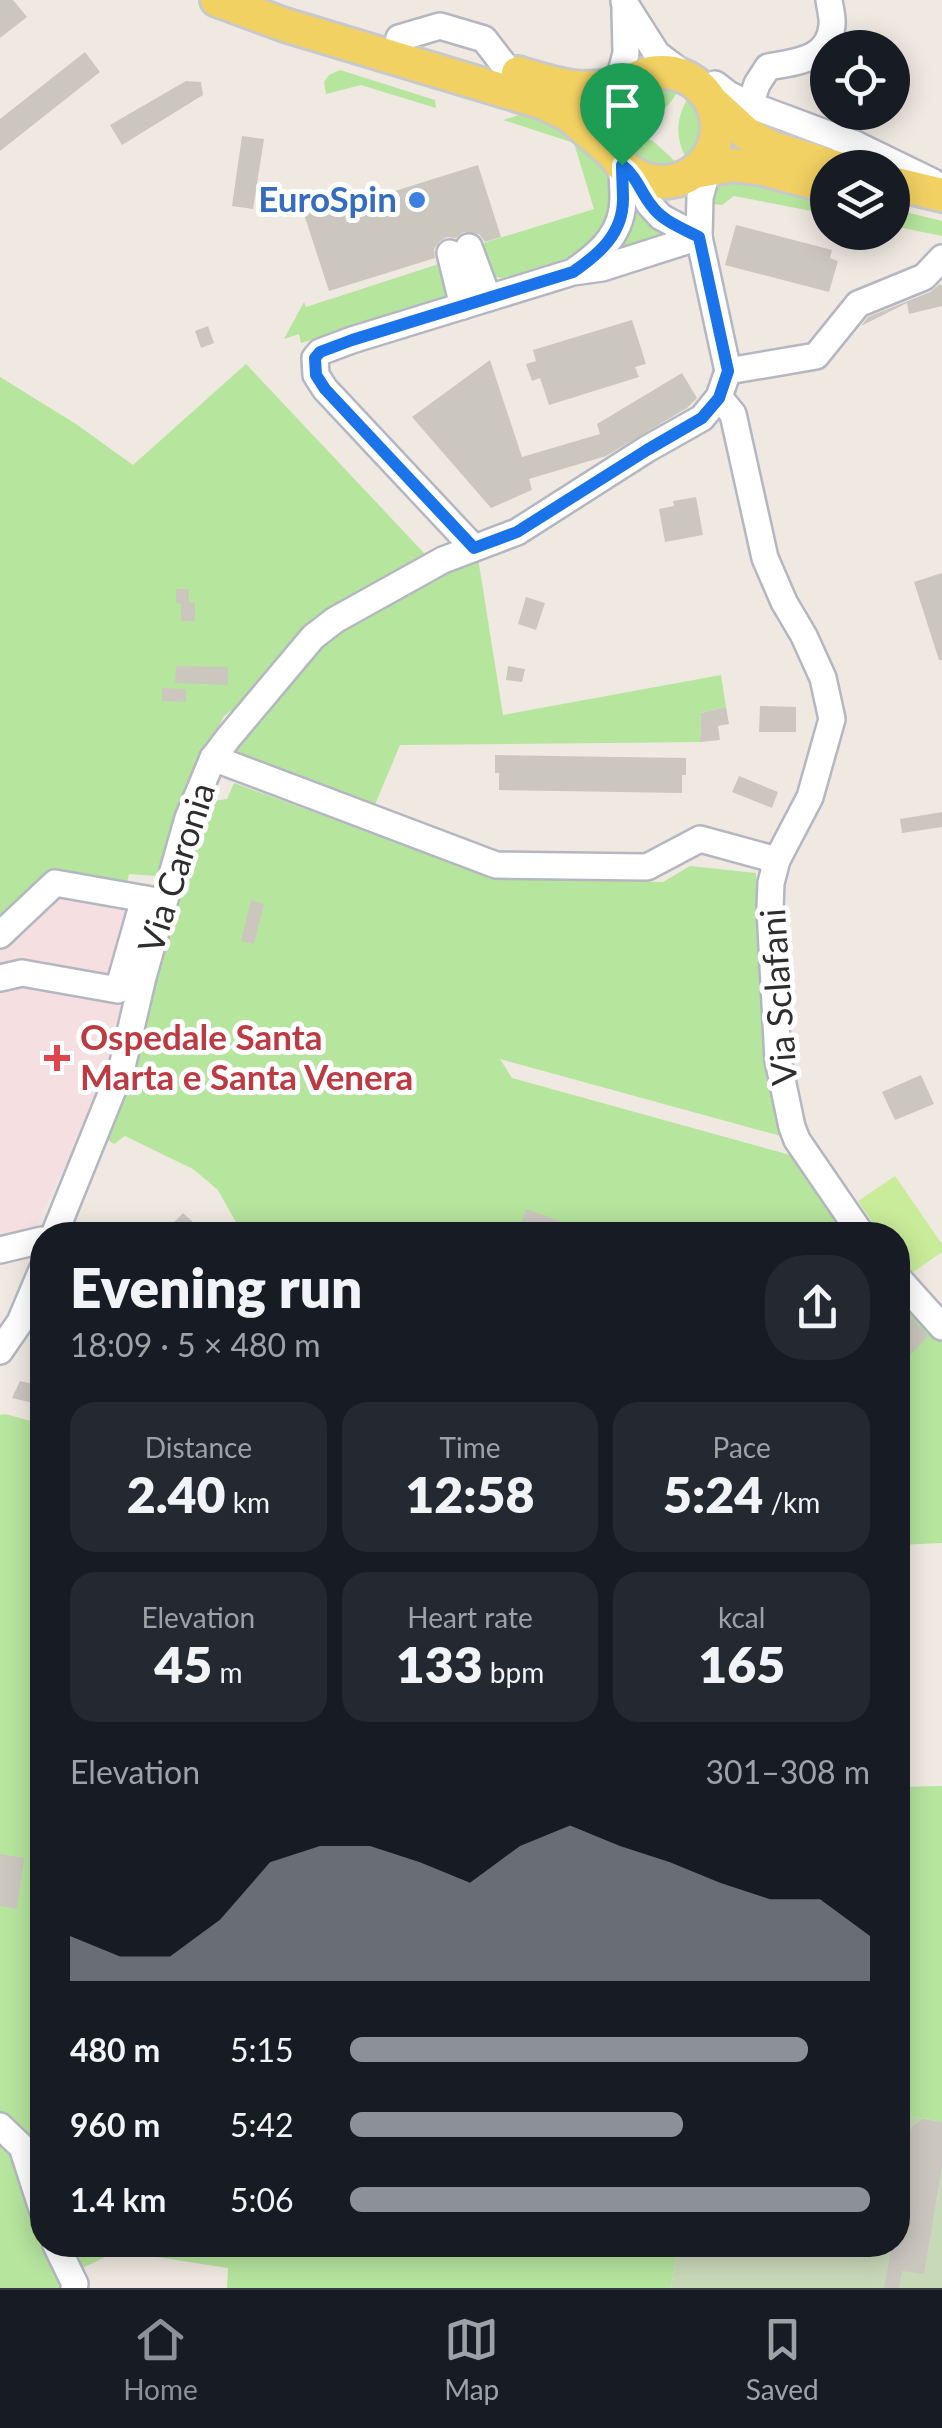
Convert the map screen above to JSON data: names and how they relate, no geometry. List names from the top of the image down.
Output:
{
  "streets": {
    "street": ["Via Caronia", "Via Sclafani"]
  },
  "crossings": [
    ["Via Caronia", "Via Sclafani"]
  ],
  "places": {
    "other": ["EuroSpin"],
    "health": ["Ospedale Santa Marta e Santa Venera"]
  },
  "page": {
    "heading": ["Evening run", "18:09 · 5 × 480 m"],
    "stats": [
      ["Distance", "2.40 km"],
      ["Time", "12:58"],
      ["Pace", "5:24 /km"],
      ["Elevation", "45 m"],
      ["Heart rate", "133 bpm"],
      ["kcal", "165"]
    ],
    "chart": ["Elevation", "301–308 m"],
    "list": [
      {
        "name": "480 m",
        "note": "5:15"
      },
      {
        "name": "960 m",
        "note": "5:42"
      },
      {
        "name": "1.4 km",
        "note": "5:06"
      }
    ],
    "tabs": ["Home", "Map", "Saved"]
  }
}
